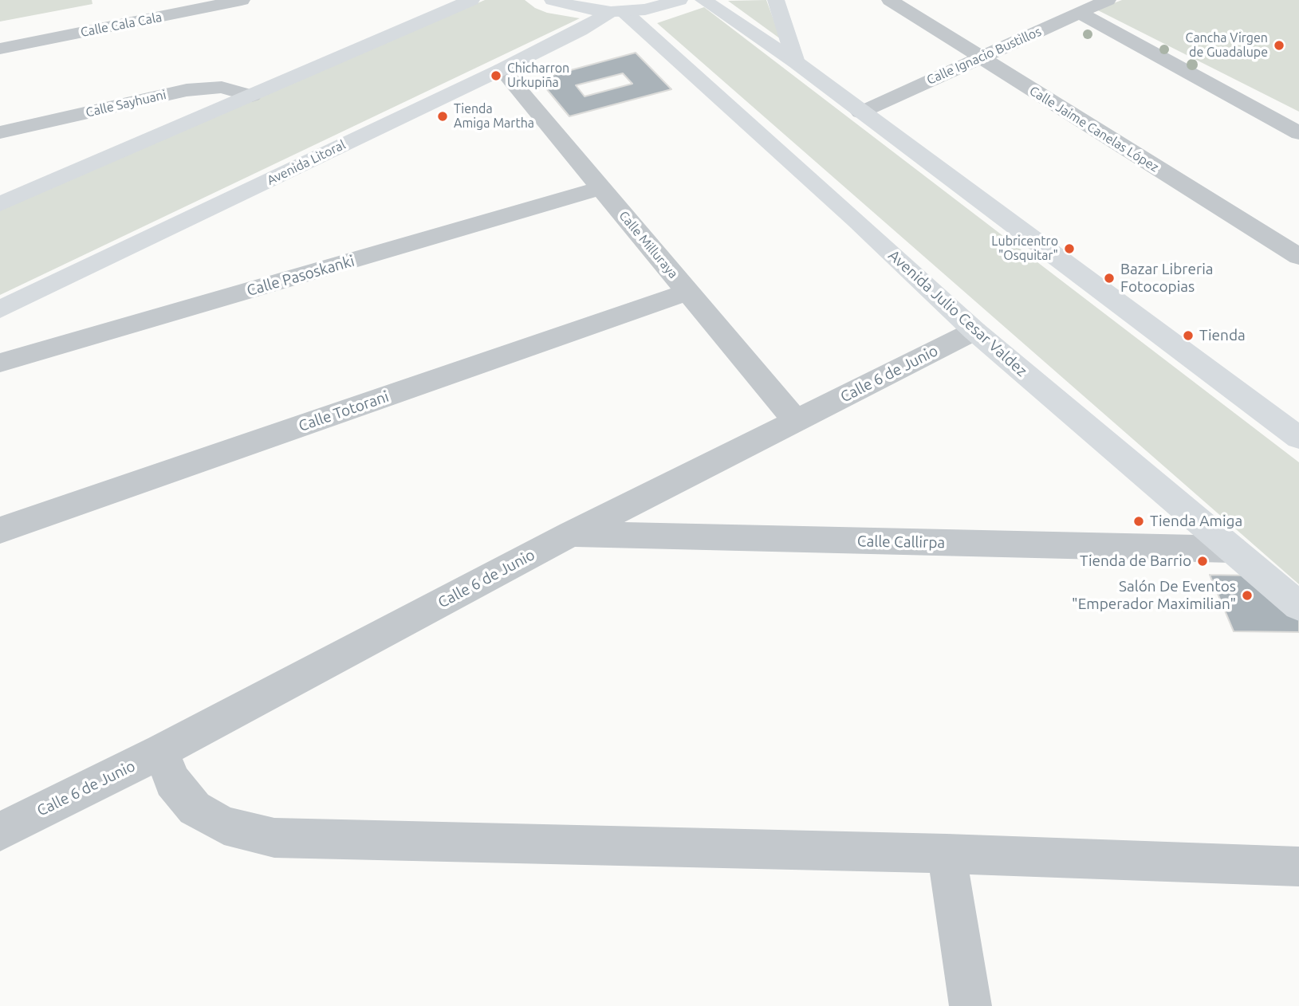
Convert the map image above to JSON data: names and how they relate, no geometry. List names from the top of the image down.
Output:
{
  "streets": {
    "main road": ["Avenida Litoral", "Avenida Julio Cesar Valdez"],
    "street": [
      "Calle Cala Cala",
      "Calle Ignacio Bustillos",
      "Calle Sayhuani",
      "Calle Jaime Canelas López",
      "Calle Milluraya",
      "Calle Pasoskanki",
      "Calle 6 de Junio",
      "Calle Totorani",
      "Calle Callirpa"
    ]
  },
  "crossings": [
    ["Calle Ignacio Bustillos", "Calle Jaime Canelas López"],
    ["Avenida Litoral", "Calle Milluraya"],
    ["Avenida Litoral", "Avenida Julio Cesar Valdez"],
    ["Calle Milluraya", "Calle Pasoskanki"],
    ["Calle Milluraya", "Calle 6 de Junio"],
    ["Calle Milluraya", "Calle Totorani"],
    ["Avenida Julio Cesar Valdez", "Calle 6 de Junio"],
    ["Avenida Julio Cesar Valdez", "Calle Callirpa"],
    ["Calle 6 de Junio", "Calle Callirpa"]
  ],
  "places": [
    "Cancha Virgen de Guadalupe",
    "Chicharron Urkupiña",
    "Tienda Amiga Martha",
    "Lubricentro \"Osquitar\"",
    "Bazar Libreria Fotocopias",
    "Tienda",
    "Tienda Amiga",
    "Tienda de Barrio",
    "Salón De Eventos \"Emperador Maximilian\""
  ]
}
